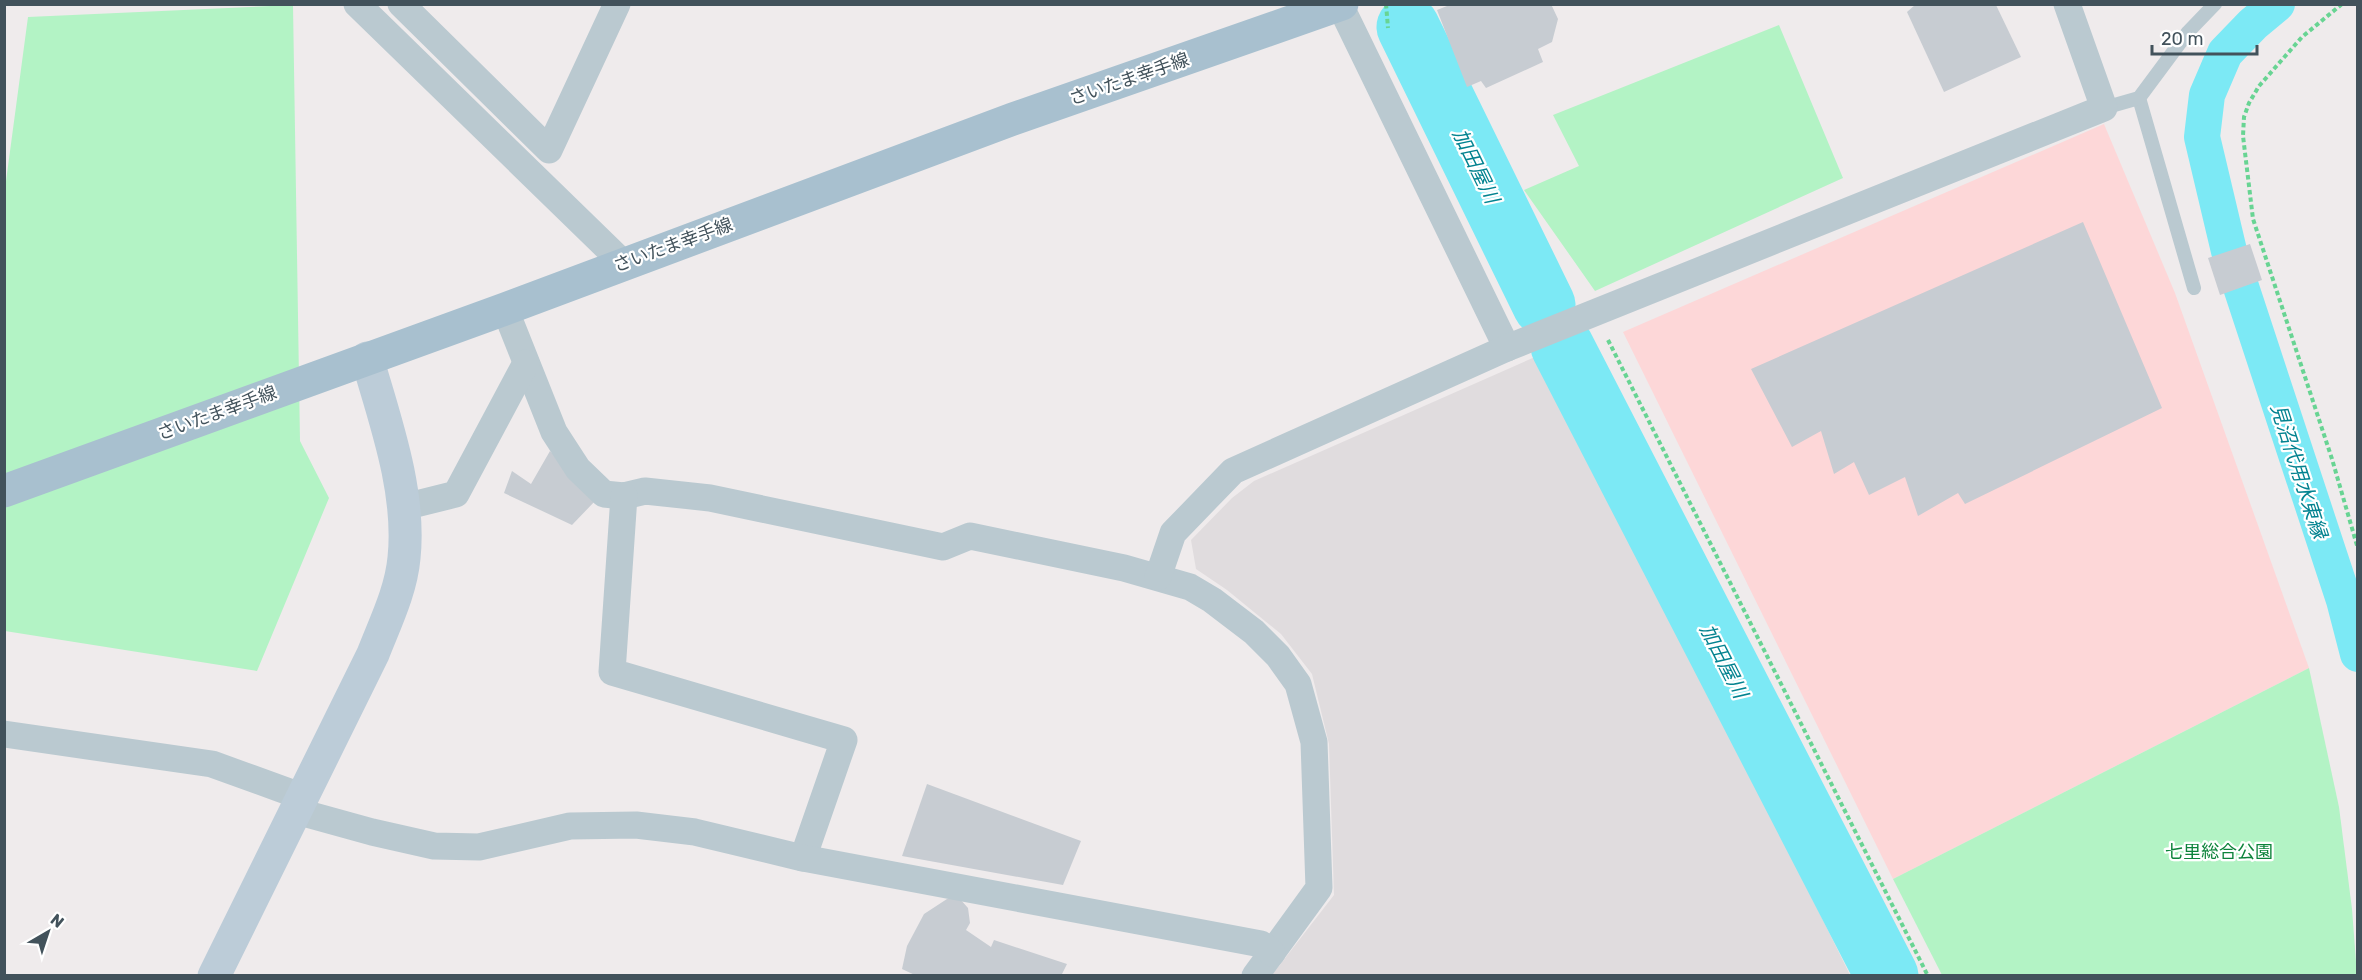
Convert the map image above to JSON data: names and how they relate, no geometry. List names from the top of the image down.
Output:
{
  "streets": {
    "main road": ["さいたま幸手線"]
  },
  "water": ["加田屋川", "見沼代用水東縁"],
  "parks": ["七里総合公園"],
  "scale_bar": "20 m",
  "north": "top right"
}
